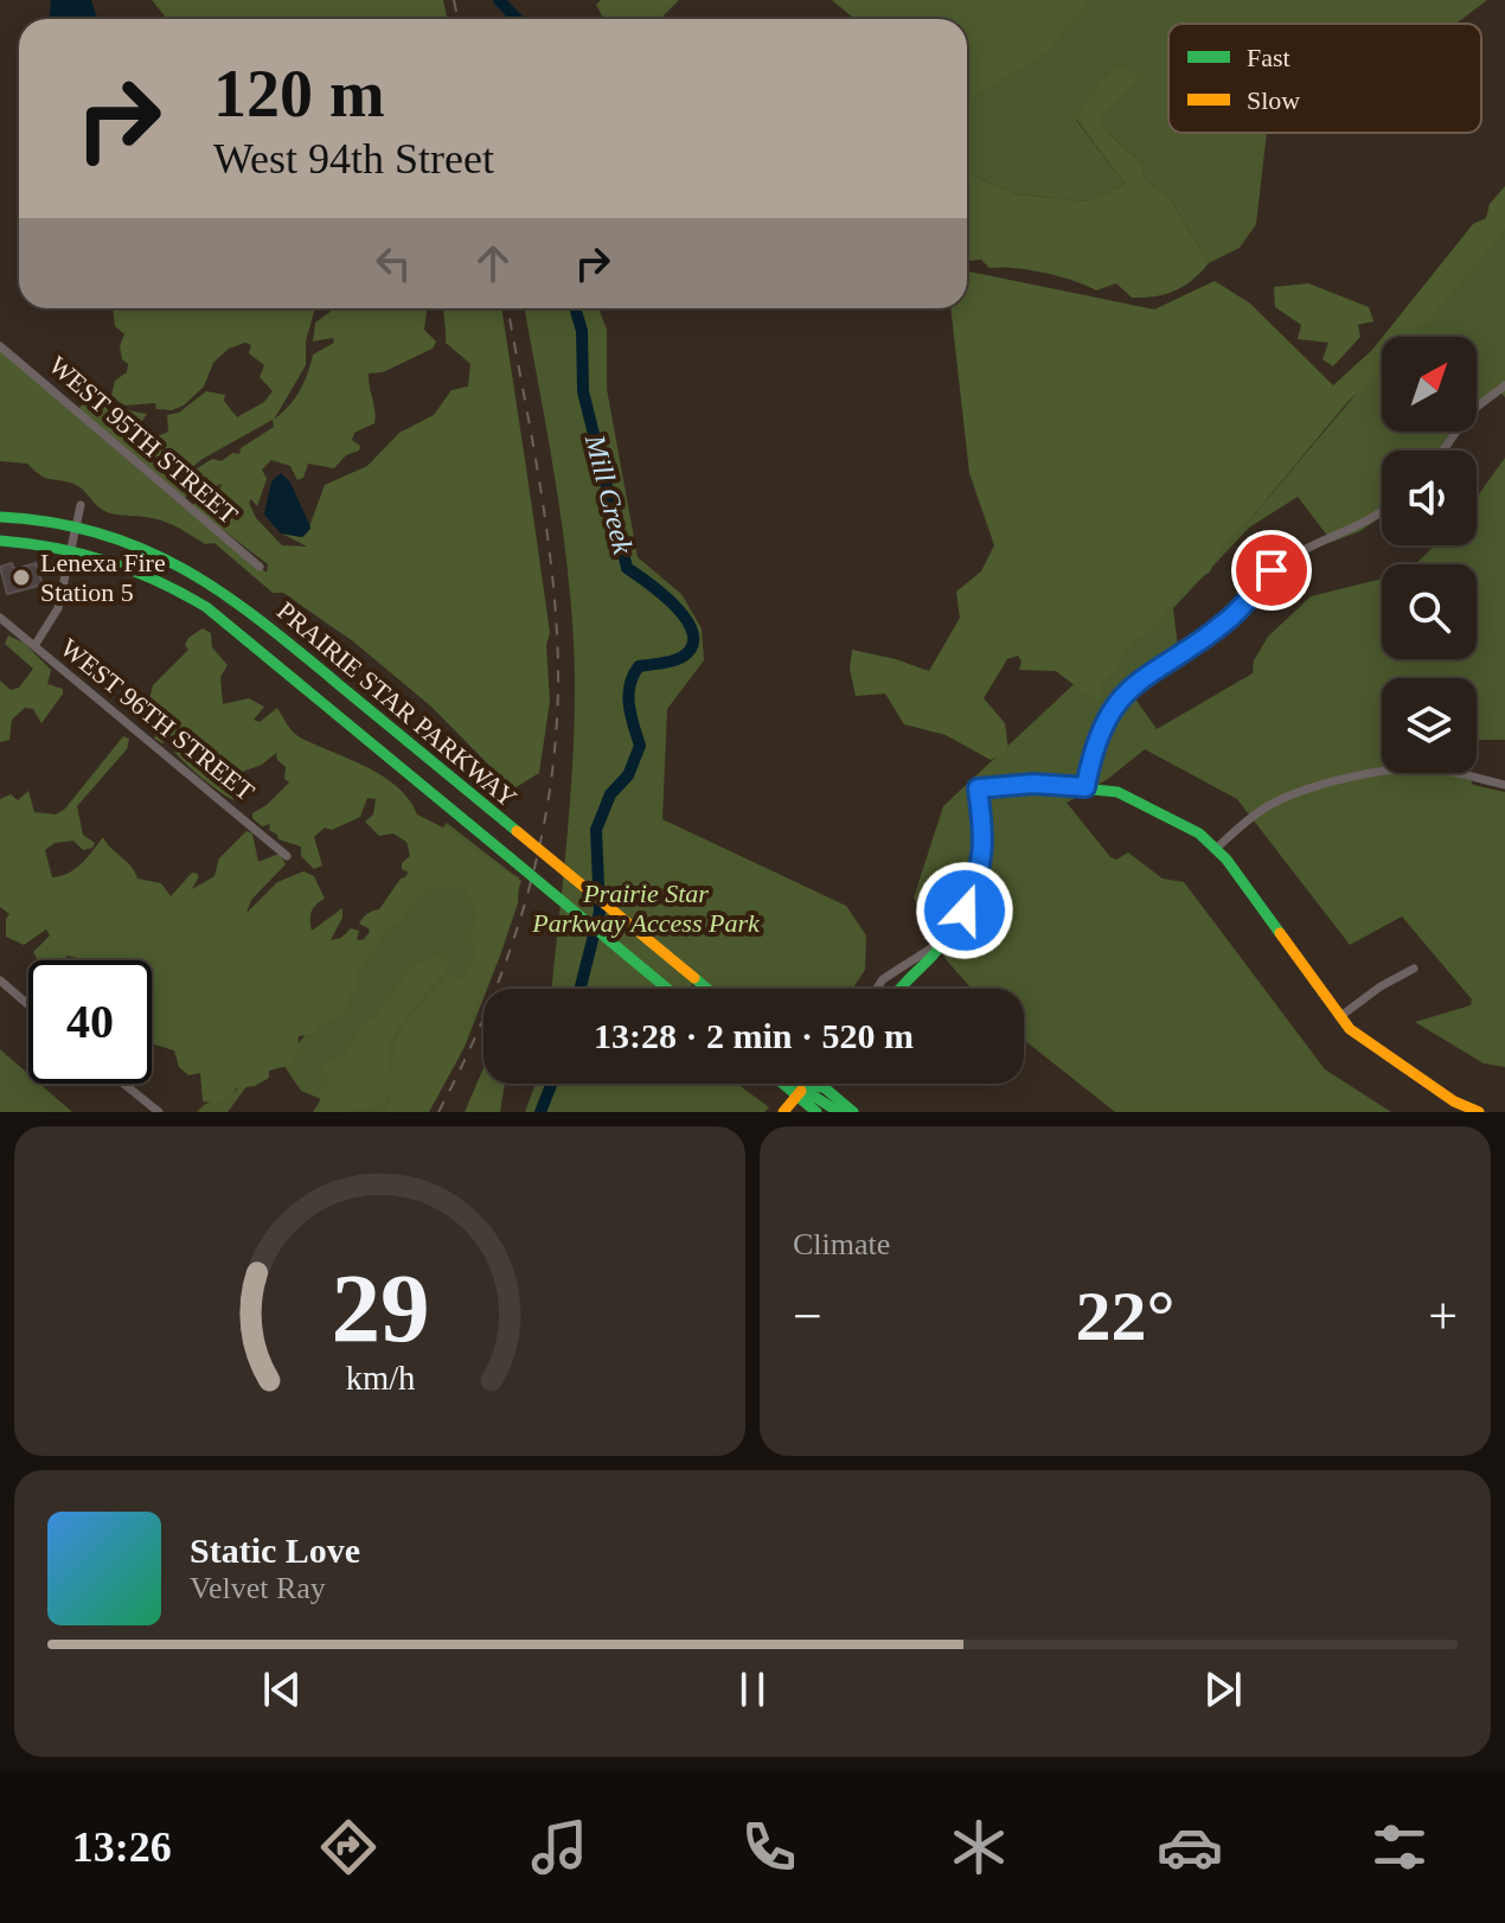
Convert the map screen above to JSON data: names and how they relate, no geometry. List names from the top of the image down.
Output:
{
  "streets": {
    "main road": ["PRAIRIE STAR PARKWAY"],
    "street": ["WEST 95TH STREET", "WEST 96TH STREET"]
  },
  "water": ["Mill Creek"],
  "parks": ["Prairie Star Parkway Access Park"],
  "places": ["Lenexa Fire Station 5"],
  "legend": ["Fast", "Slow"],
  "north": "top right",
  "page": {
    "turn": ["120 m", "West 94th Street"],
    "limit": "40",
    "trip": "13:28 · 2 min · 520 m",
    "tile": "Climate",
    "heat": ["−", "22°", "+"],
    "song": ["Static Love", "Velvet Ray"],
    "tabs": "13:26",
    "gauge": ["29", "km/h"]
  }
}
